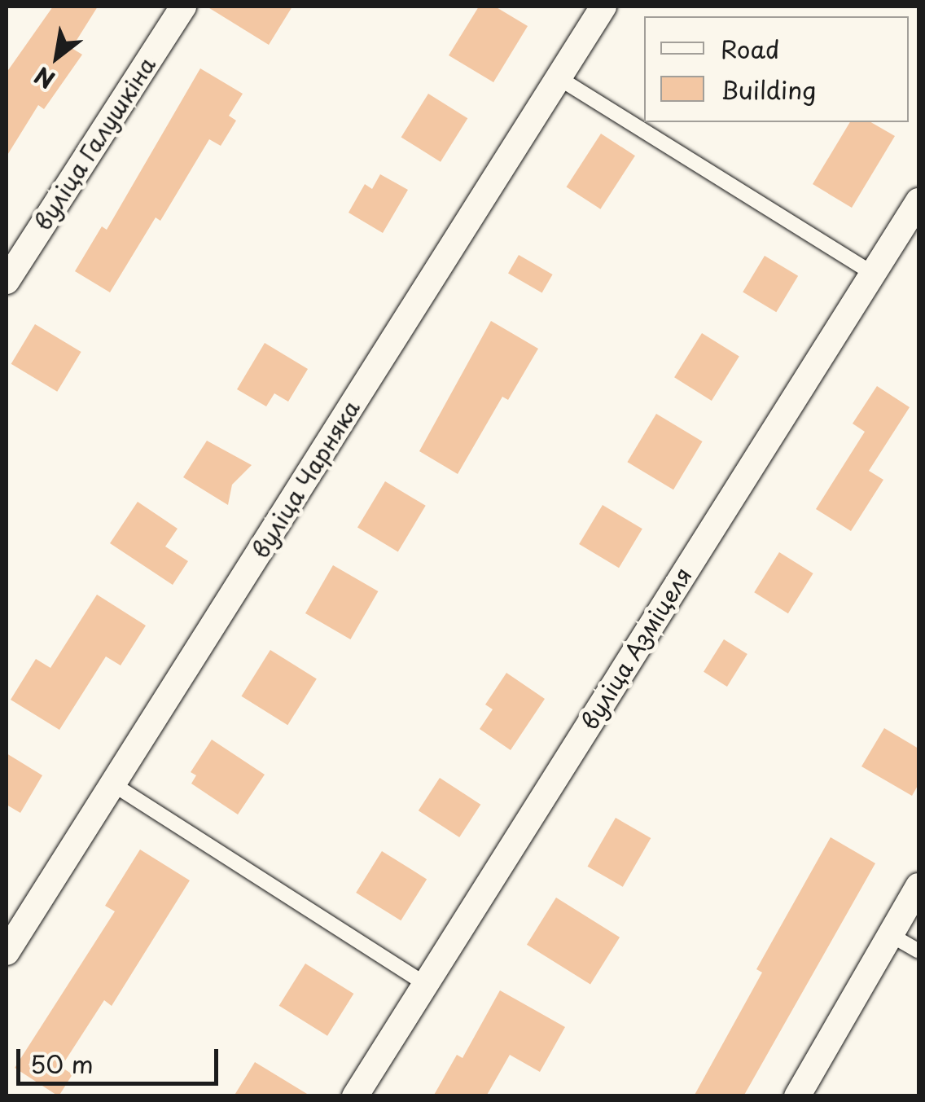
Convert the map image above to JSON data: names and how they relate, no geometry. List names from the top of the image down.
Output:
{
  "streets": {
    "street": ["вуліца Галушкіна", "вуліца Чарняка", "вуліца Азміцеля"]
  },
  "legend": ["Road", "Building"],
  "scale_bar": "50 m",
  "north": "bottom left"
}
